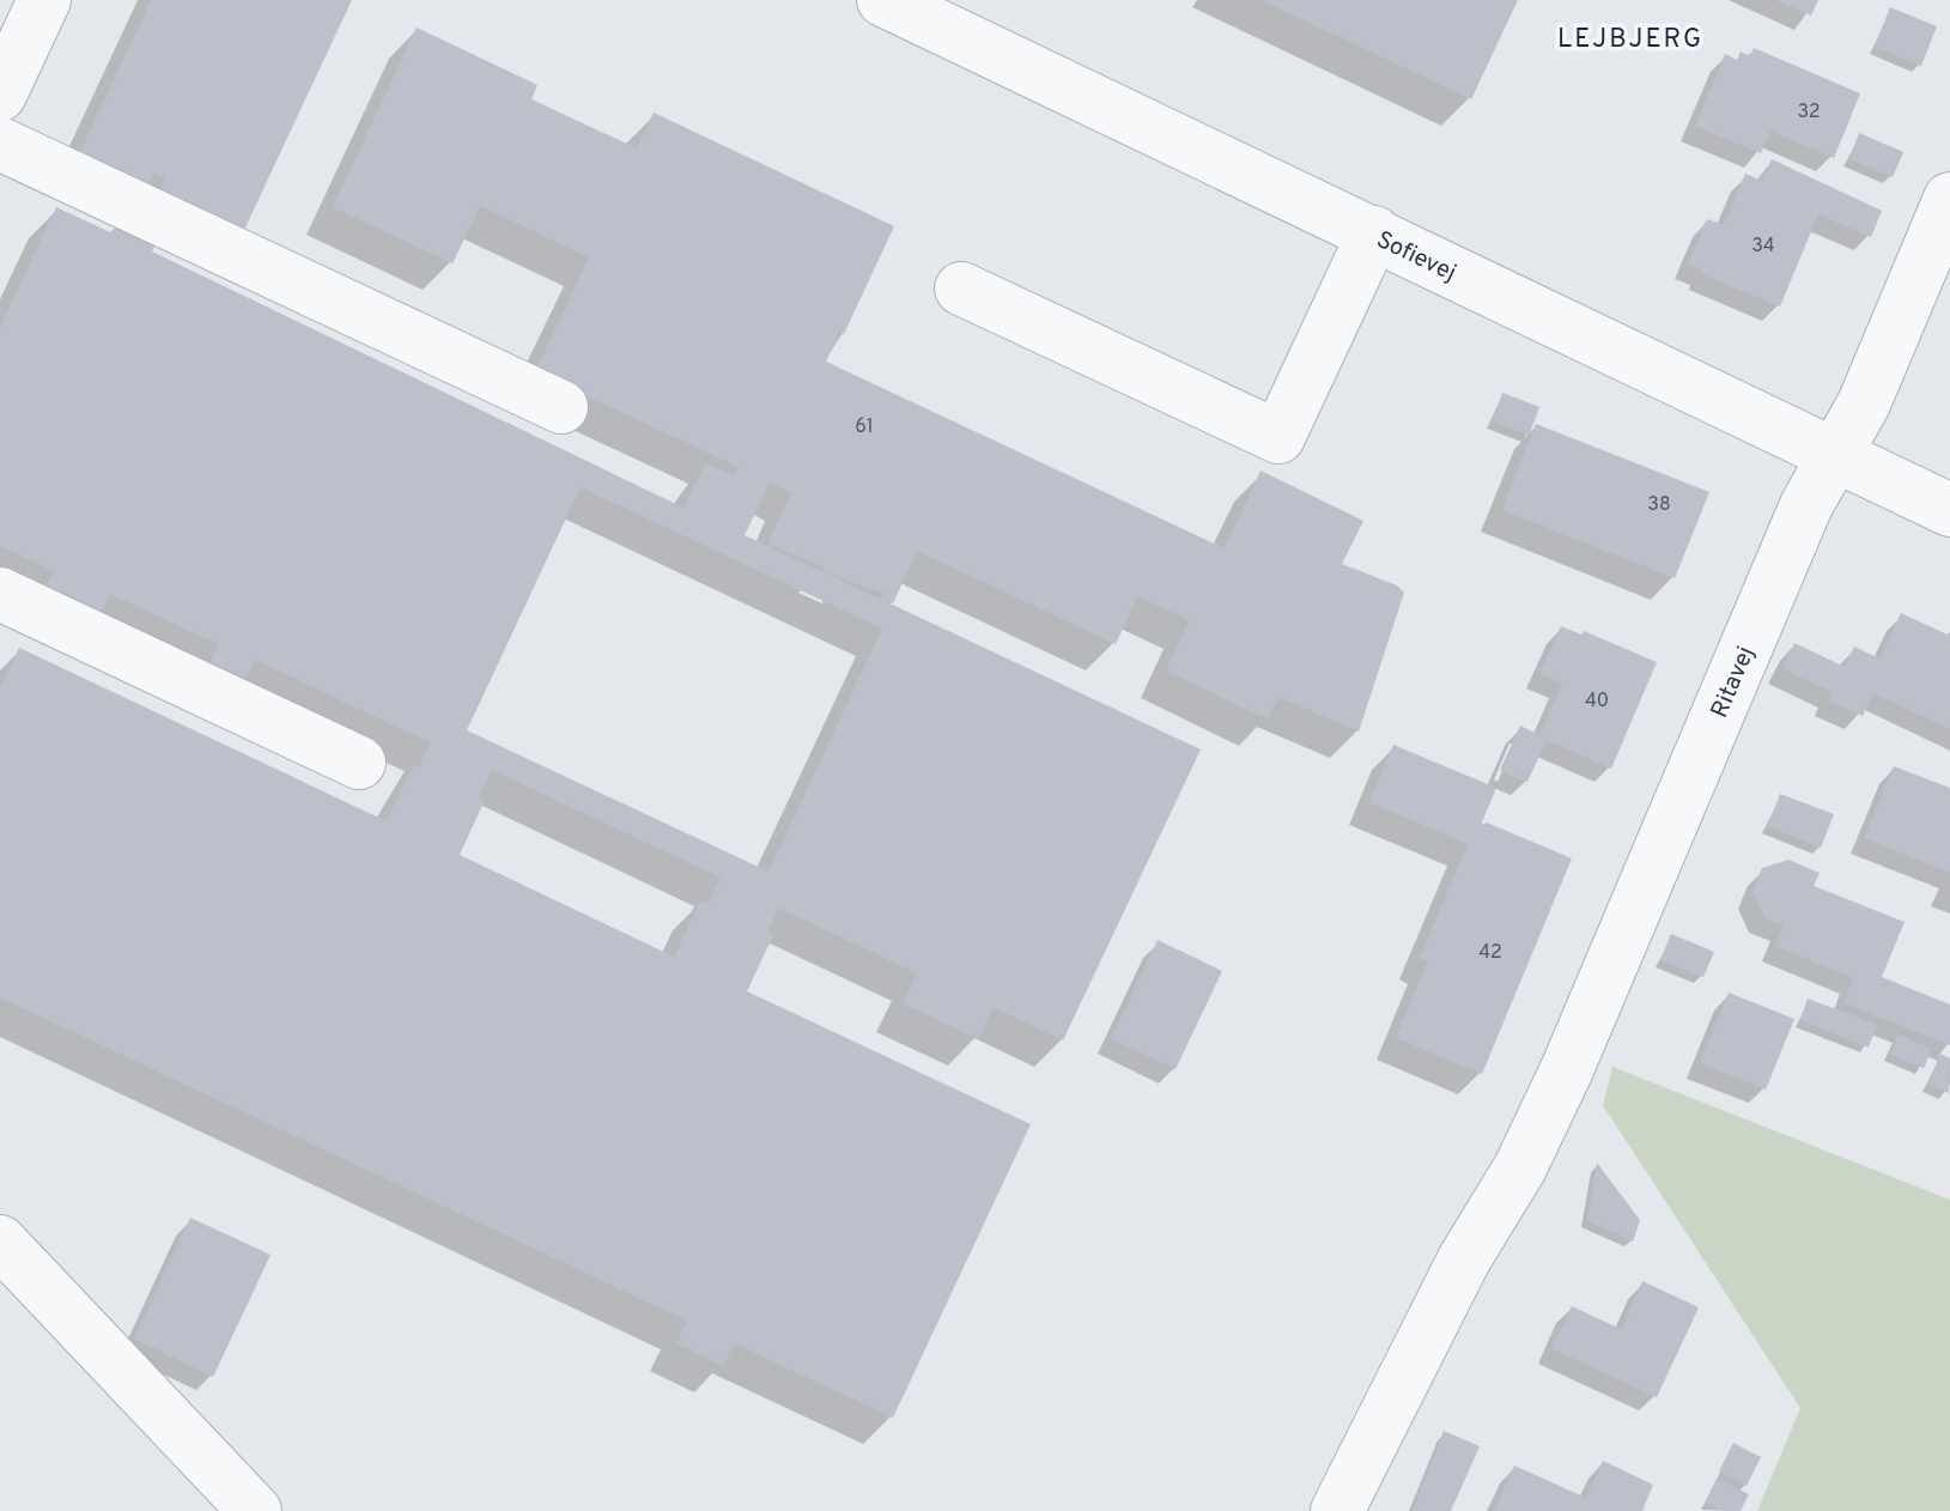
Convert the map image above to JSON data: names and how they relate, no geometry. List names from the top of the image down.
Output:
{
  "streets": {
    "street": ["Sofievej", "Ritavej"]
  },
  "crossings": [
    ["Sofievej", "Ritavej"]
  ],
  "districts": ["LEJBJERG"],
  "house_numbers": [
    "32",
    "34",
    "61",
    "38",
    "40",
    "42"
  ]
}
